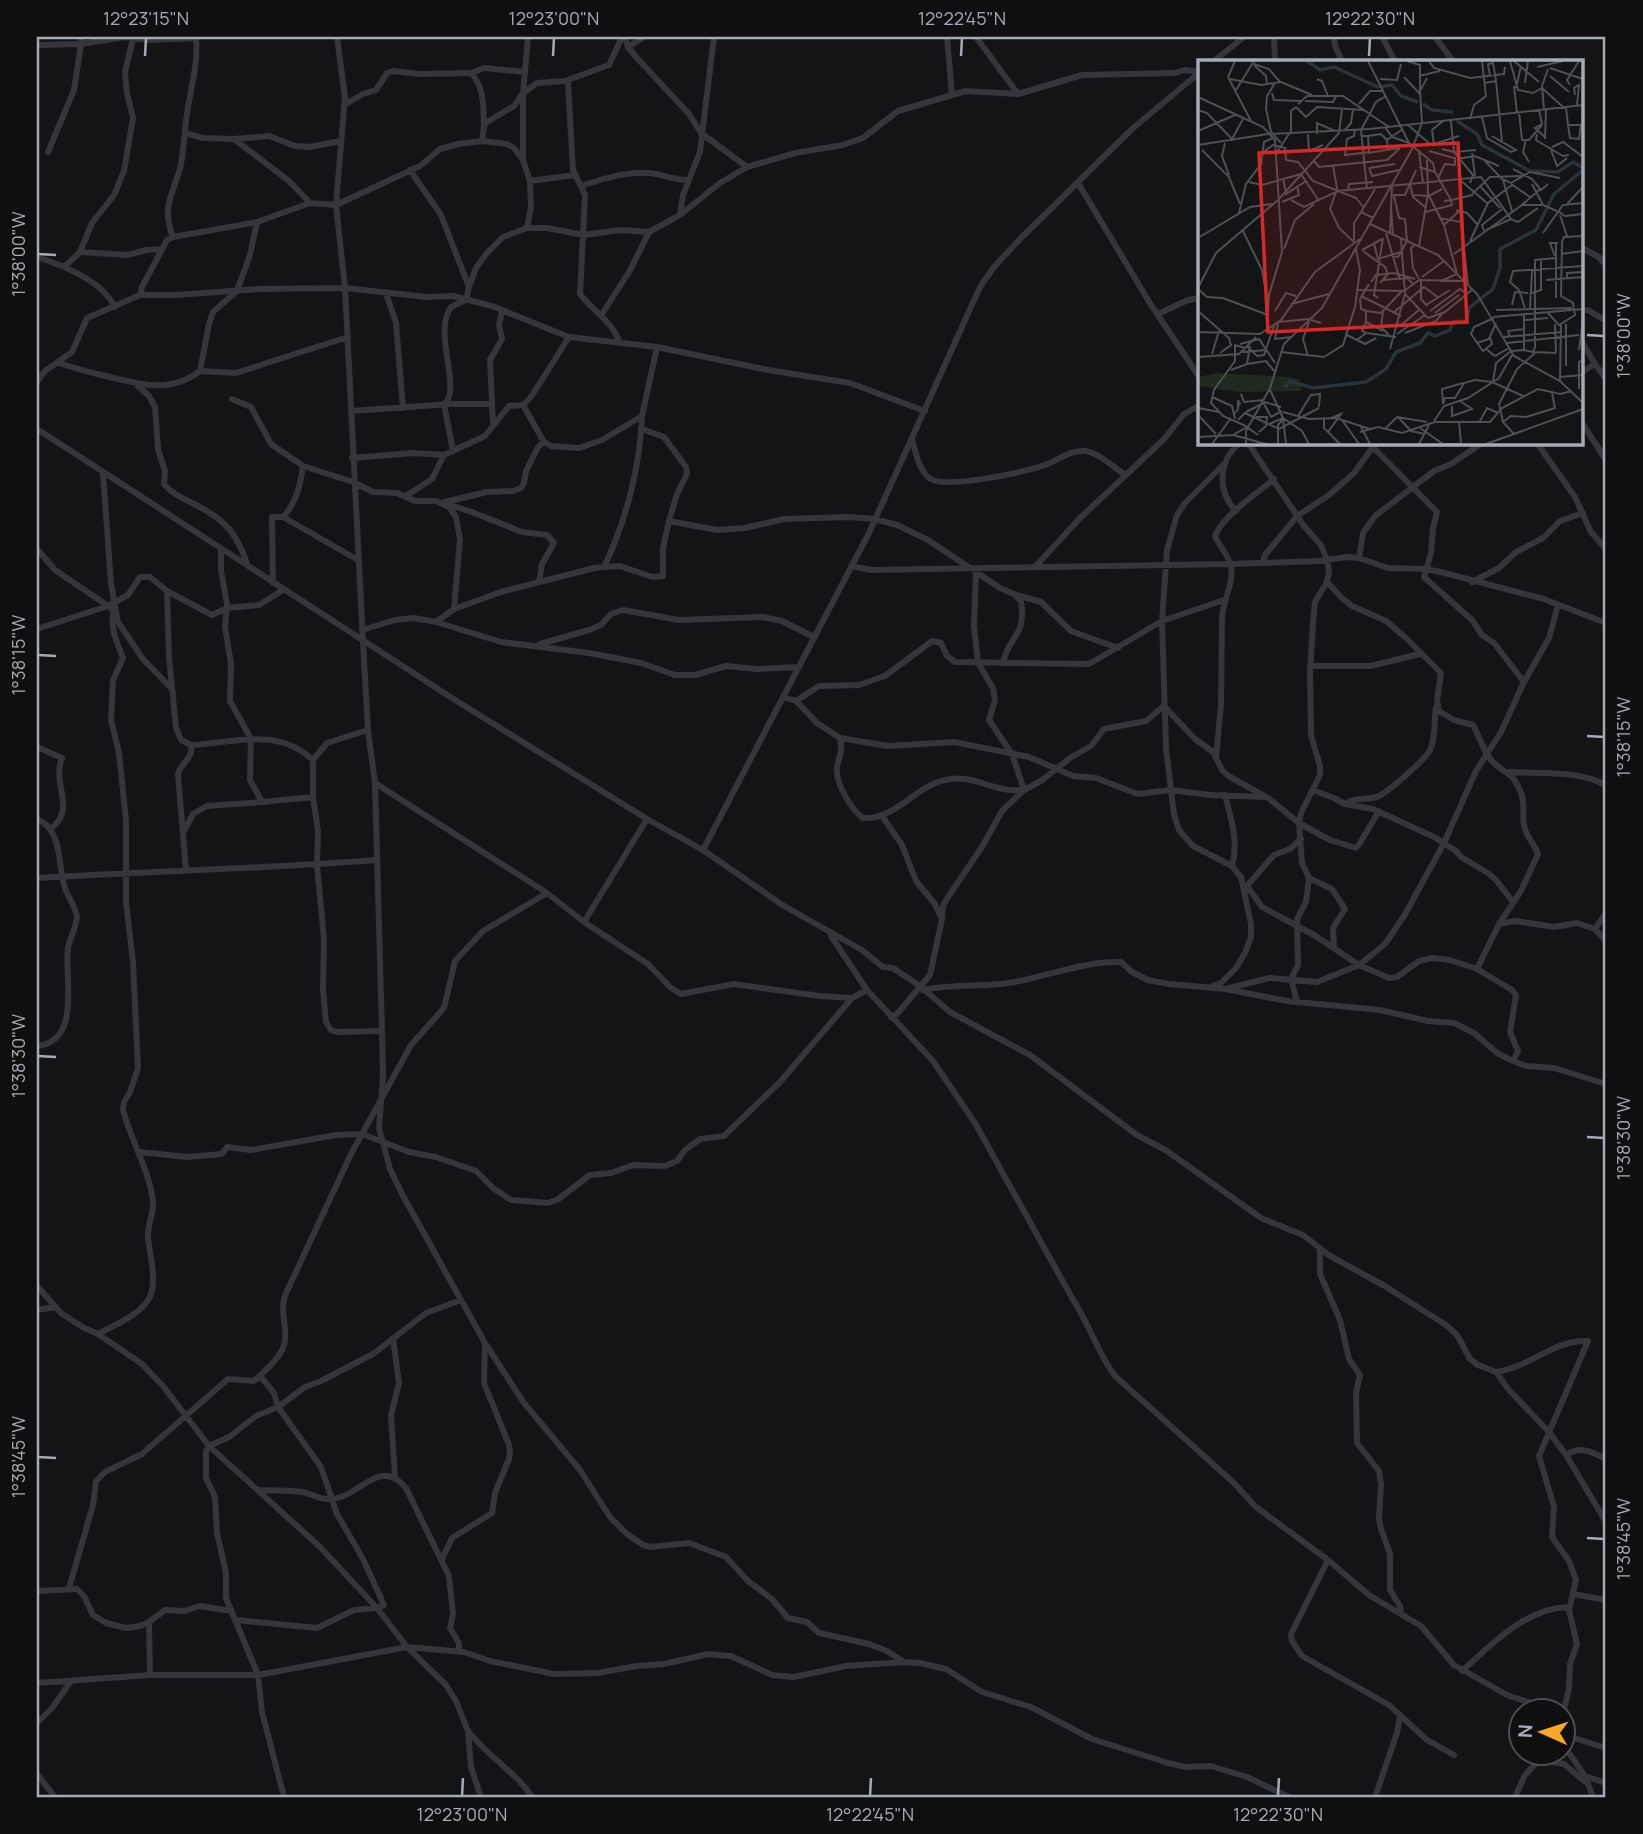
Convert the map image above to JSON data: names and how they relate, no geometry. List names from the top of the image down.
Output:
{
  "north": "left",
  "coordinates": [
    "12°23'15\"N",
    "12°23'00\"N",
    "12°22'45\"N",
    "12°22'30\"N",
    "1°38'00\"W",
    "1°38'15\"W",
    "1°38'30\"W",
    "1°38'45\"W"
  ]
}
